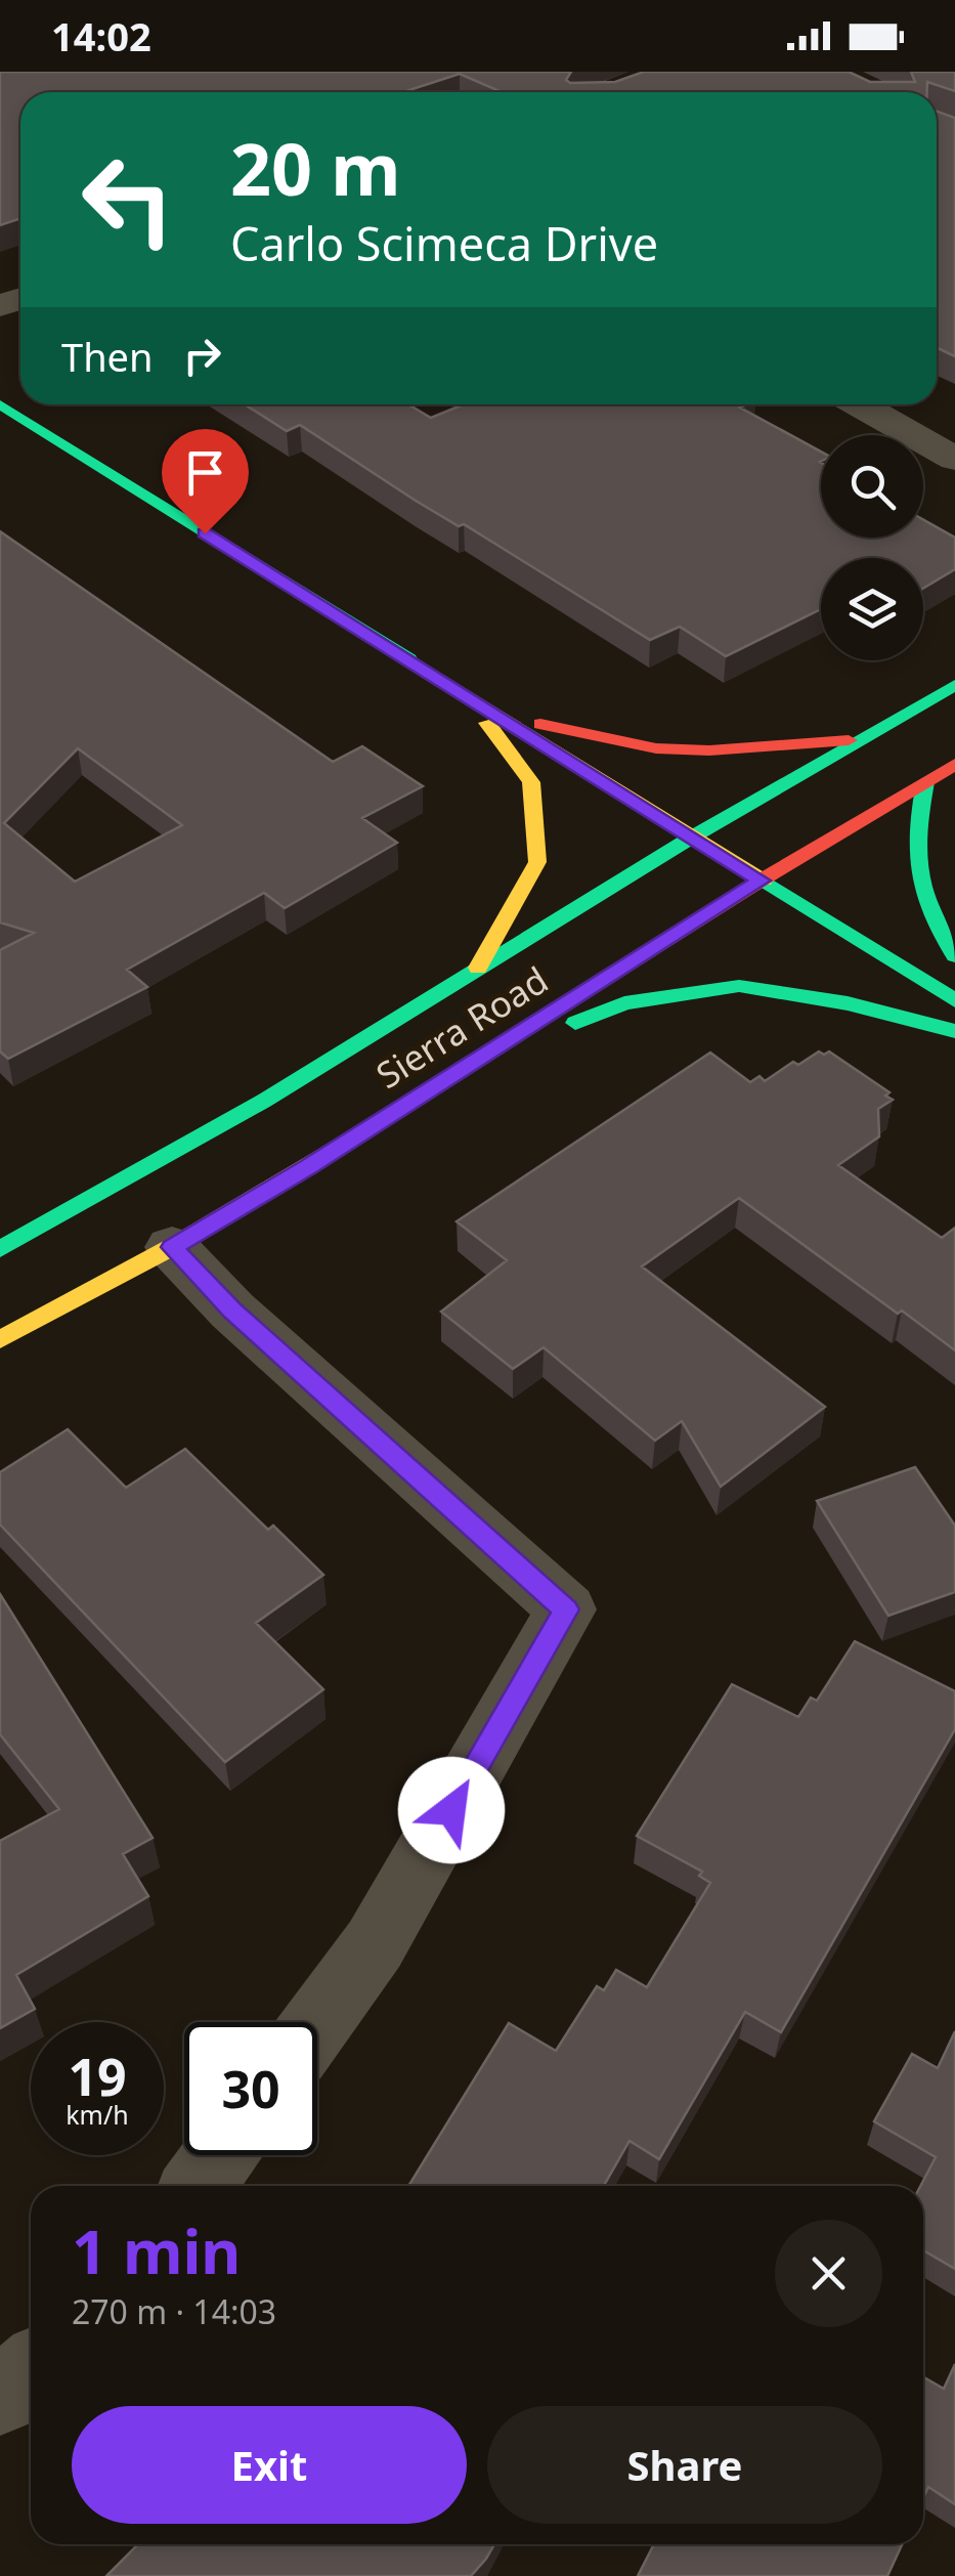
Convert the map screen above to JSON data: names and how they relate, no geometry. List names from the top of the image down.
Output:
{
  "streets": {
    "street": ["Sierra Road"]
  },
  "page": {
    "status": "14:02",
    "turn": ["20 m", "Carlo Scimeca Drive"],
    "then": "Then",
    "speed": "19 km/h",
    "limit": "30",
    "heading": ["1 min", "270 m · 14:03"],
    "buttons": ["Exit", "Share"]
  }
}
